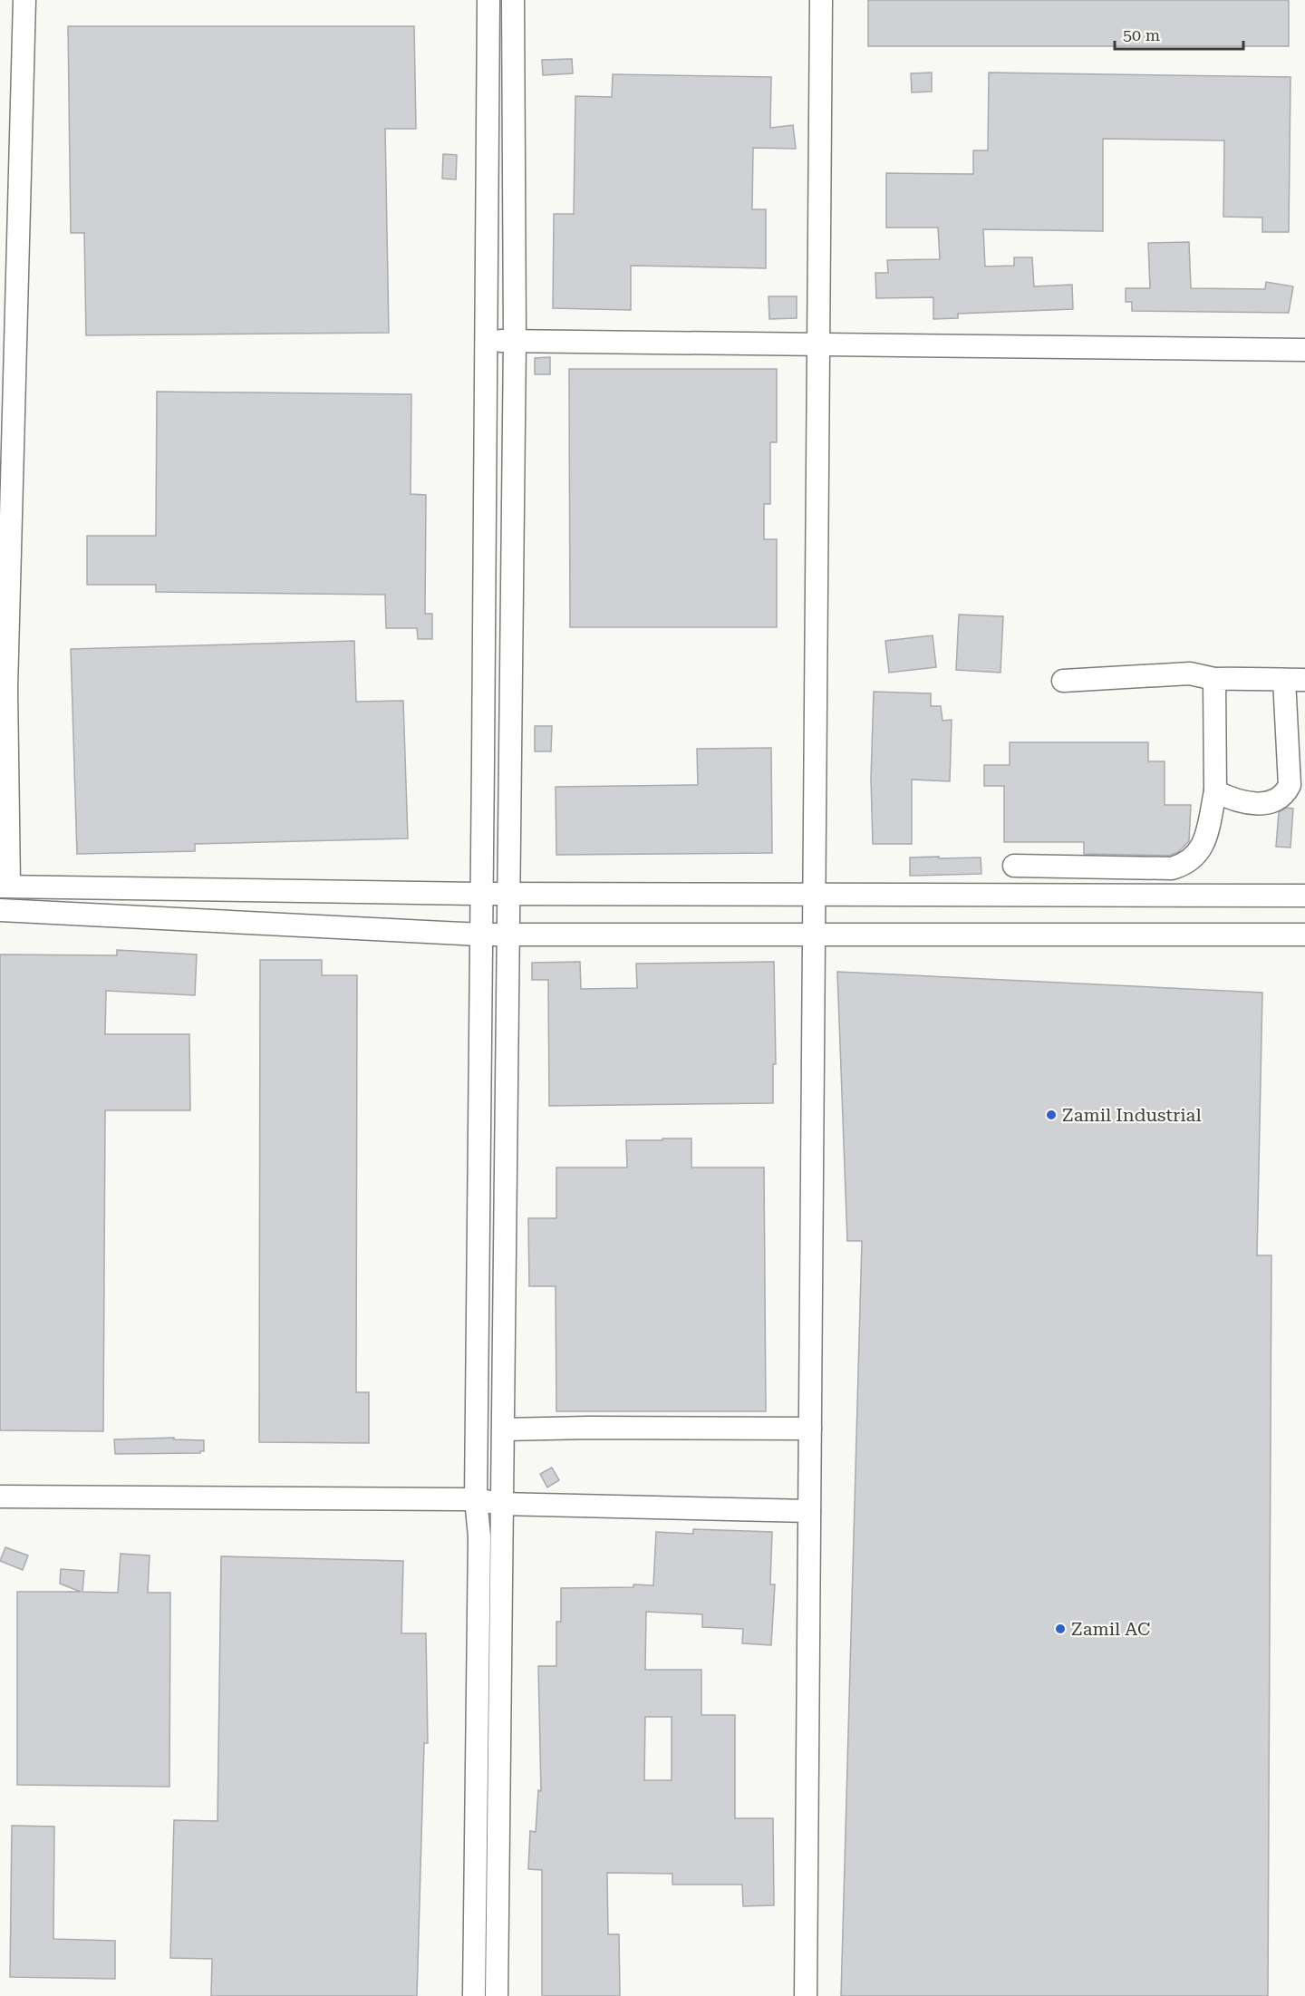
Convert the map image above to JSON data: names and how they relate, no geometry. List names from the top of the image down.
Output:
{
  "places": ["Zamil Industrial", "Zamil AC"],
  "scale_bar": "50 m"
}
